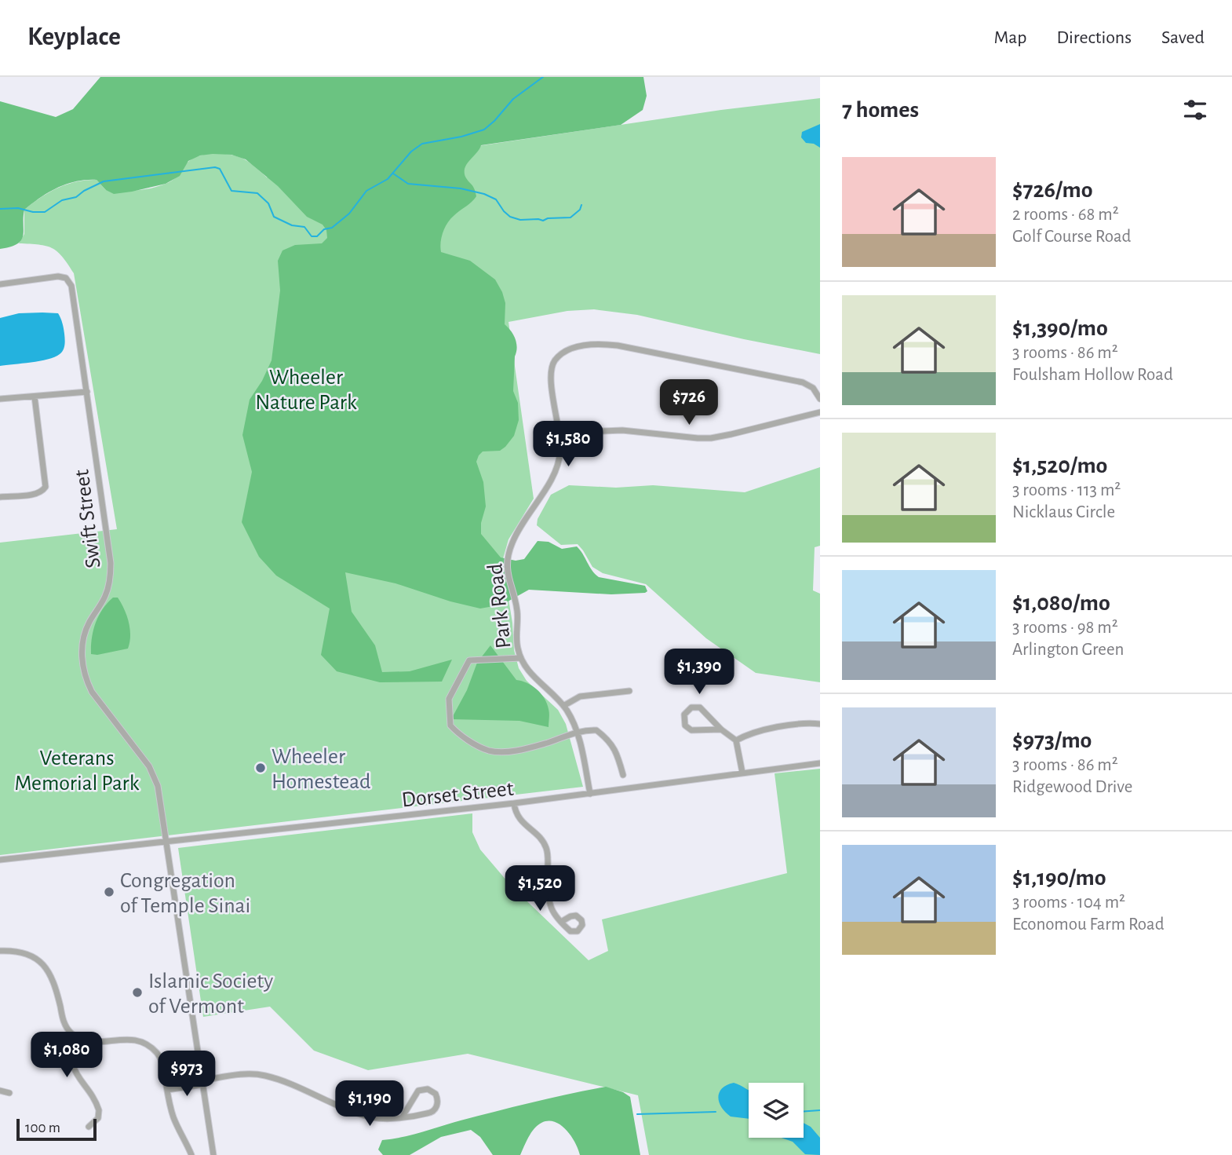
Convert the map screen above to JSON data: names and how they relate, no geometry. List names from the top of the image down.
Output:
{
  "streets": {
    "street": ["Swift Street", "Park Road", "Dorset Street"]
  },
  "crossings": [
    ["Swift Street", "Dorset Street"],
    ["Park Road", "Dorset Street"]
  ],
  "parks": ["Wheeler Nature Park", "Veterans Memorial Park"],
  "places": ["Wheeler Homestead", "Congregation of Temple Sinai", "Islamic Society of Vermont"],
  "scale_bar": "100 m",
  "page": {
    "header": "Keyplace",
    "nav": ["Map", "Directions", "Saved"],
    "heading": "7 homes",
    "list": [
      {
        "name": "$726/mo",
        "note": "2 rooms · 68 m² · Golf Course Road"
      },
      {
        "name": "$1,390/mo",
        "note": "3 rooms · 86 m² · Foulsham Hollow Road"
      },
      {
        "name": "$1,520/mo",
        "note": "3 rooms · 113 m² · Nicklaus Circle"
      },
      {
        "name": "$1,080/mo",
        "note": "3 rooms · 98 m² · Arlington Green"
      },
      {
        "name": "$973/mo",
        "note": "3 rooms · 86 m² · Ridgewood Drive"
      },
      {
        "name": "$1,190/mo",
        "note": "3 rooms · 104 m² · Economou Farm Road"
      }
    ],
    "price": [
      "$726",
      "$1,580",
      "$1,390",
      "$1,520",
      "$1,080",
      "$973",
      "$1,190"
    ],
    "scale": "100 m"
  }
}
